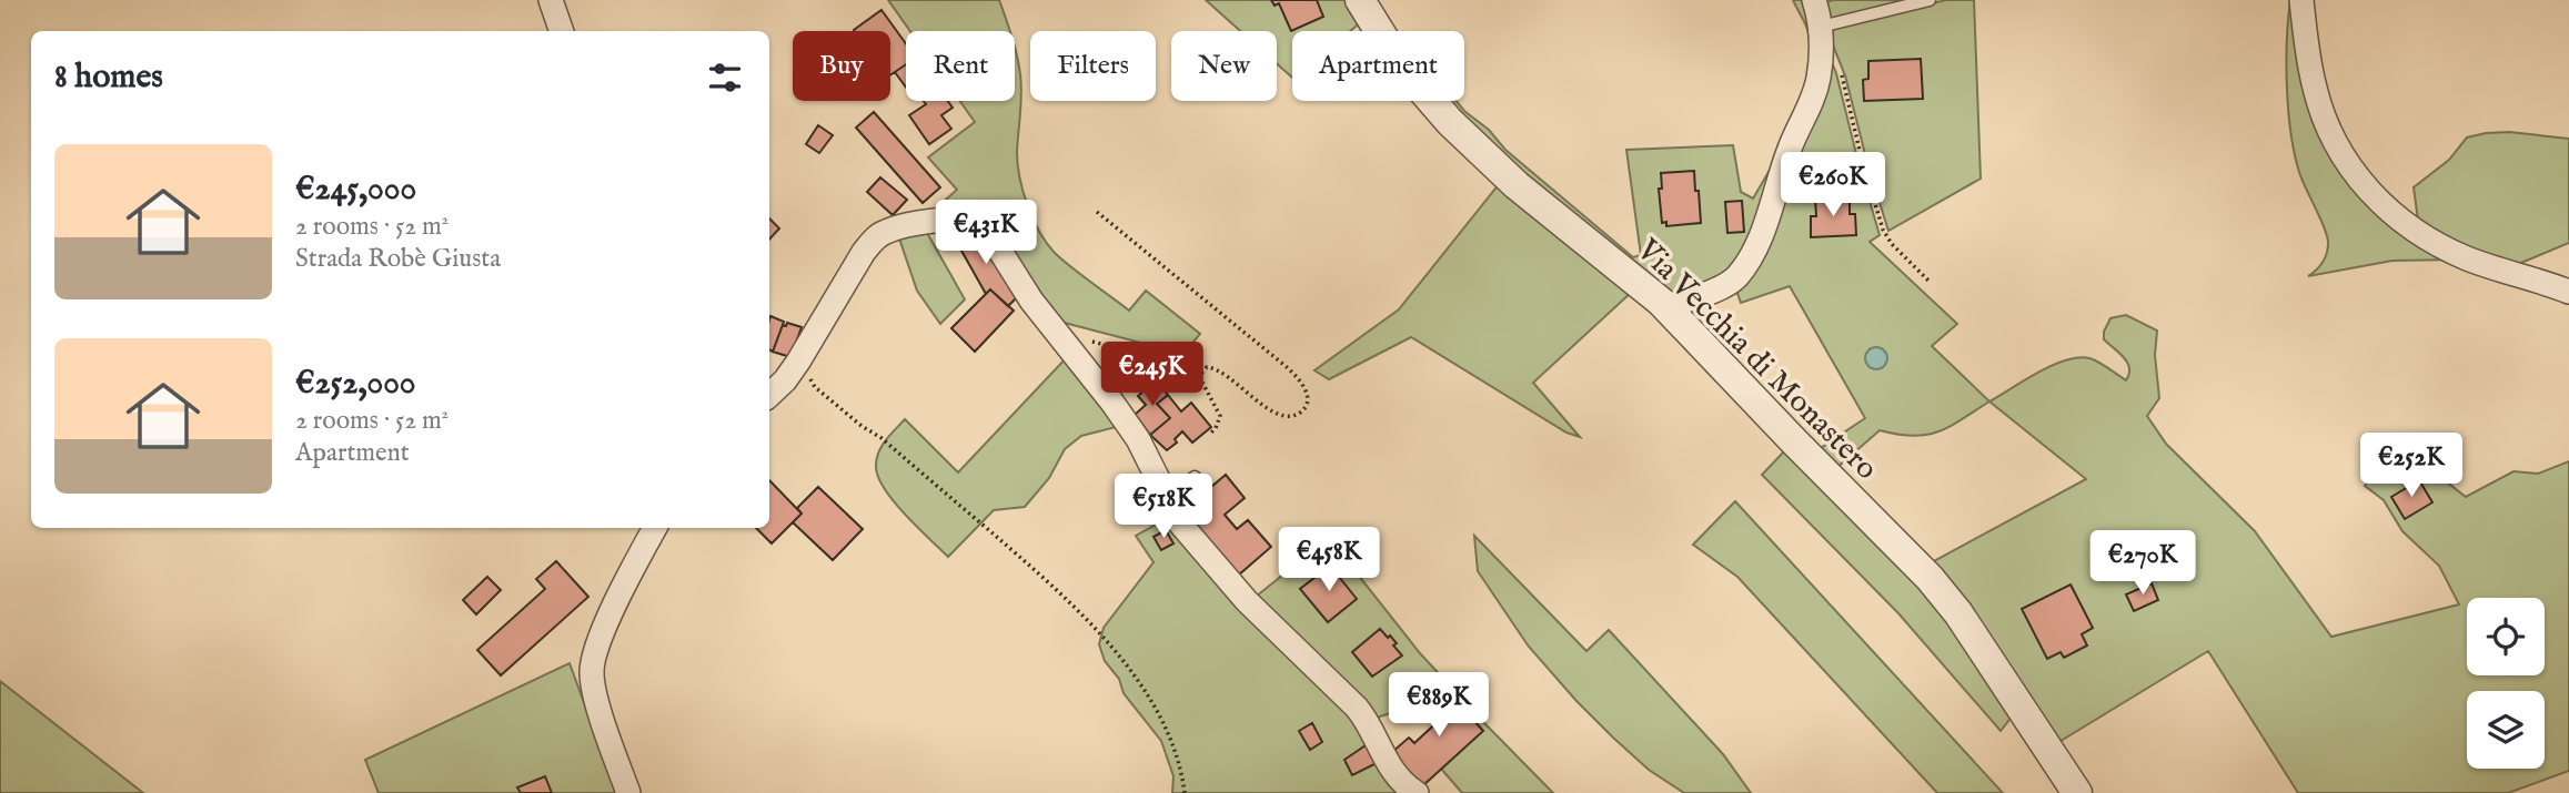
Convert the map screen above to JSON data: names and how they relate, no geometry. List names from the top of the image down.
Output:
{
  "streets": {
    "street": ["Via Vecchia di Monastero"]
  },
  "page": {
    "chip": [
      "Buy",
      "Rent",
      "Filters",
      "New",
      "Apartment"
    ],
    "heading": "8 homes",
    "list": [
      {
        "name": "€245,000",
        "note": "2 rooms · 52 m² · Strada Robè Giusta"
      },
      {
        "name": "€252,000",
        "note": "2 rooms · 52 m² · Apartment"
      }
    ],
    "price": [
      "€260K",
      "€431K",
      "€245K",
      "€252K",
      "€518K",
      "€458K",
      "€270K",
      "€889K"
    ]
  }
}
